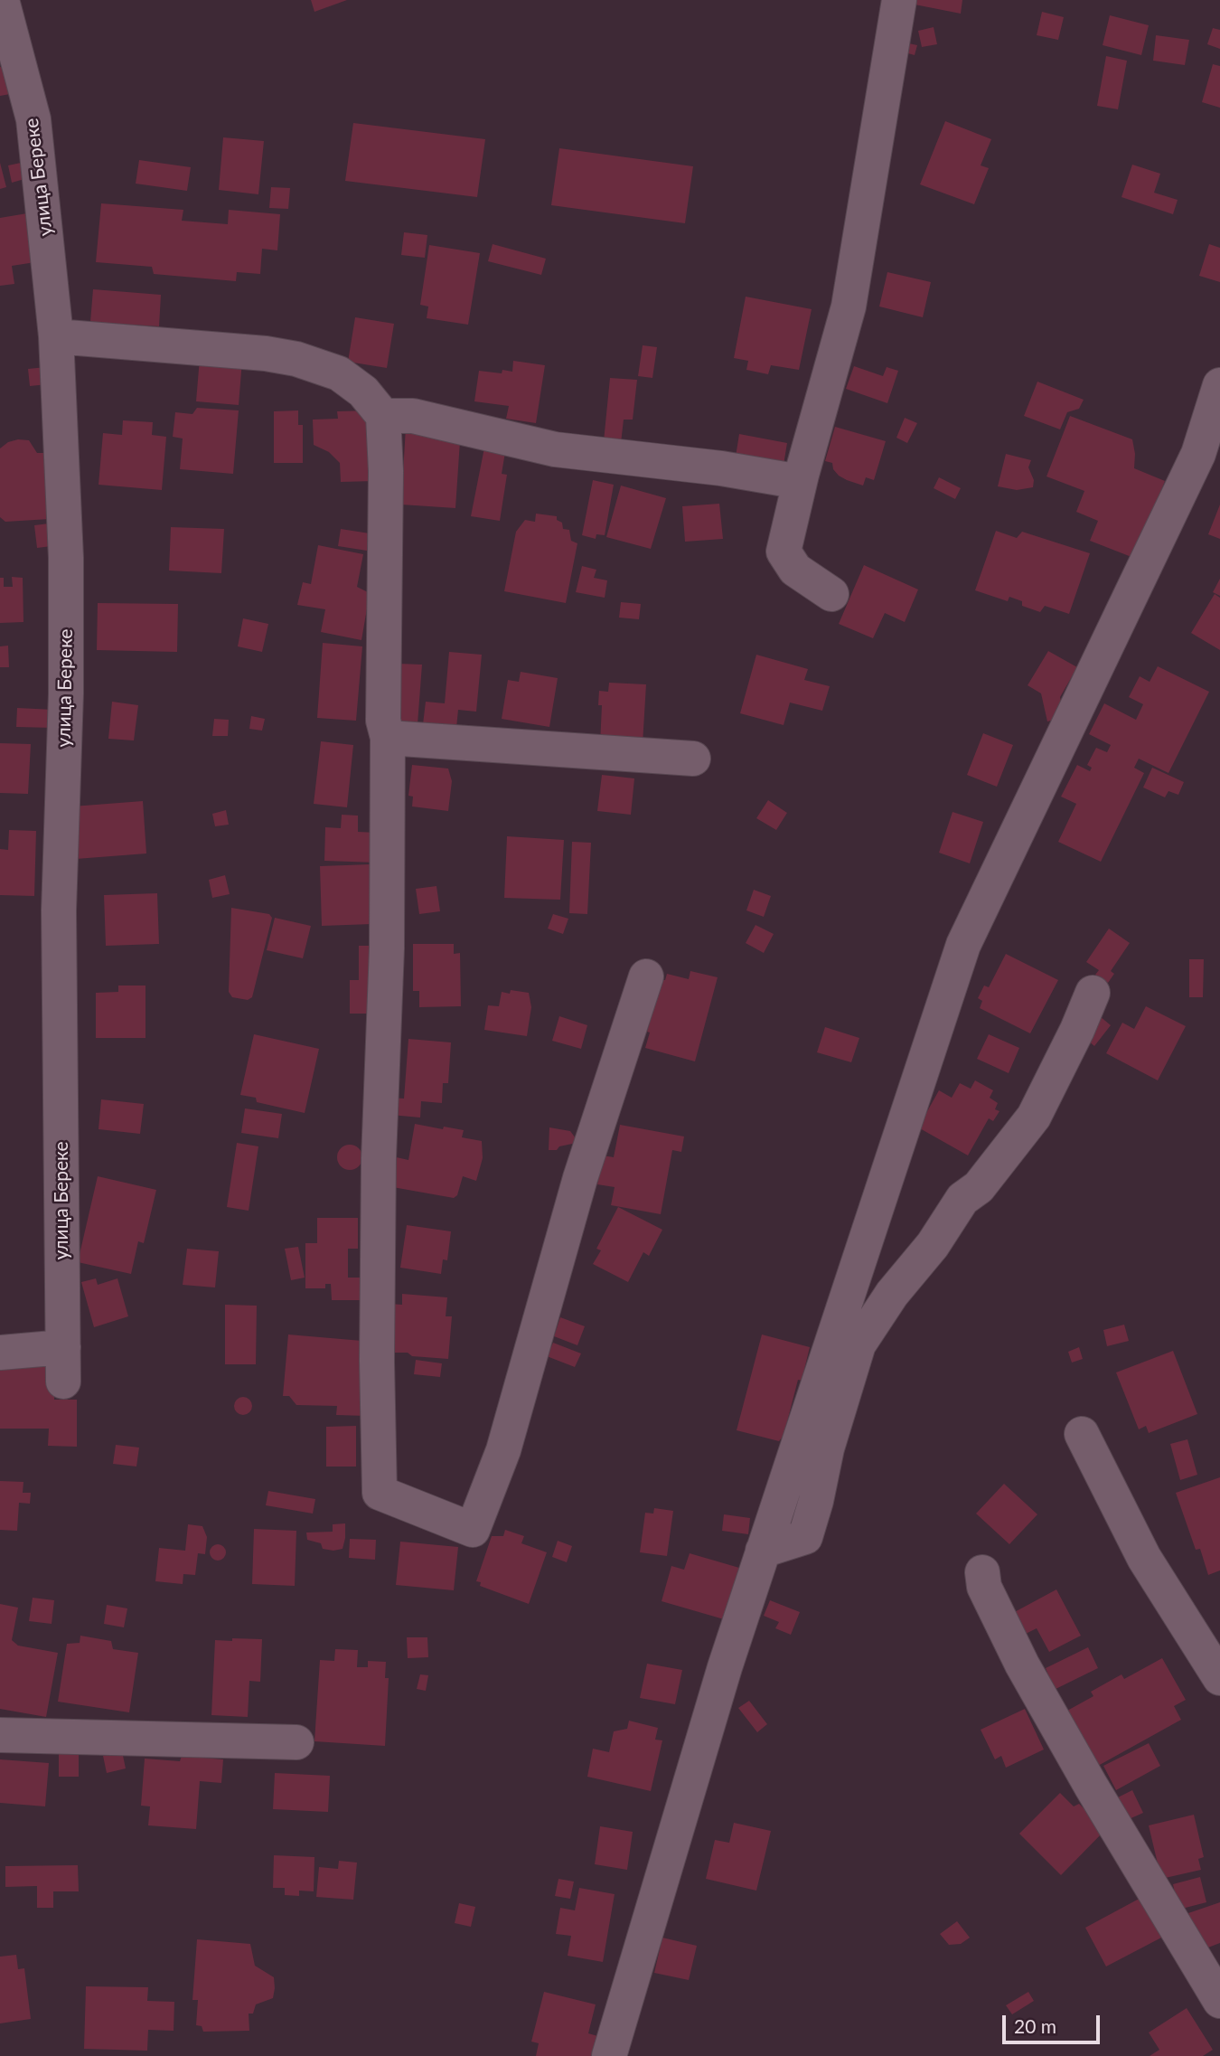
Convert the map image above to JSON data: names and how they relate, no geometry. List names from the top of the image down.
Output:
{
  "streets": {
    "street": ["улица Береке"]
  },
  "scale_bar": "20 m"
}
